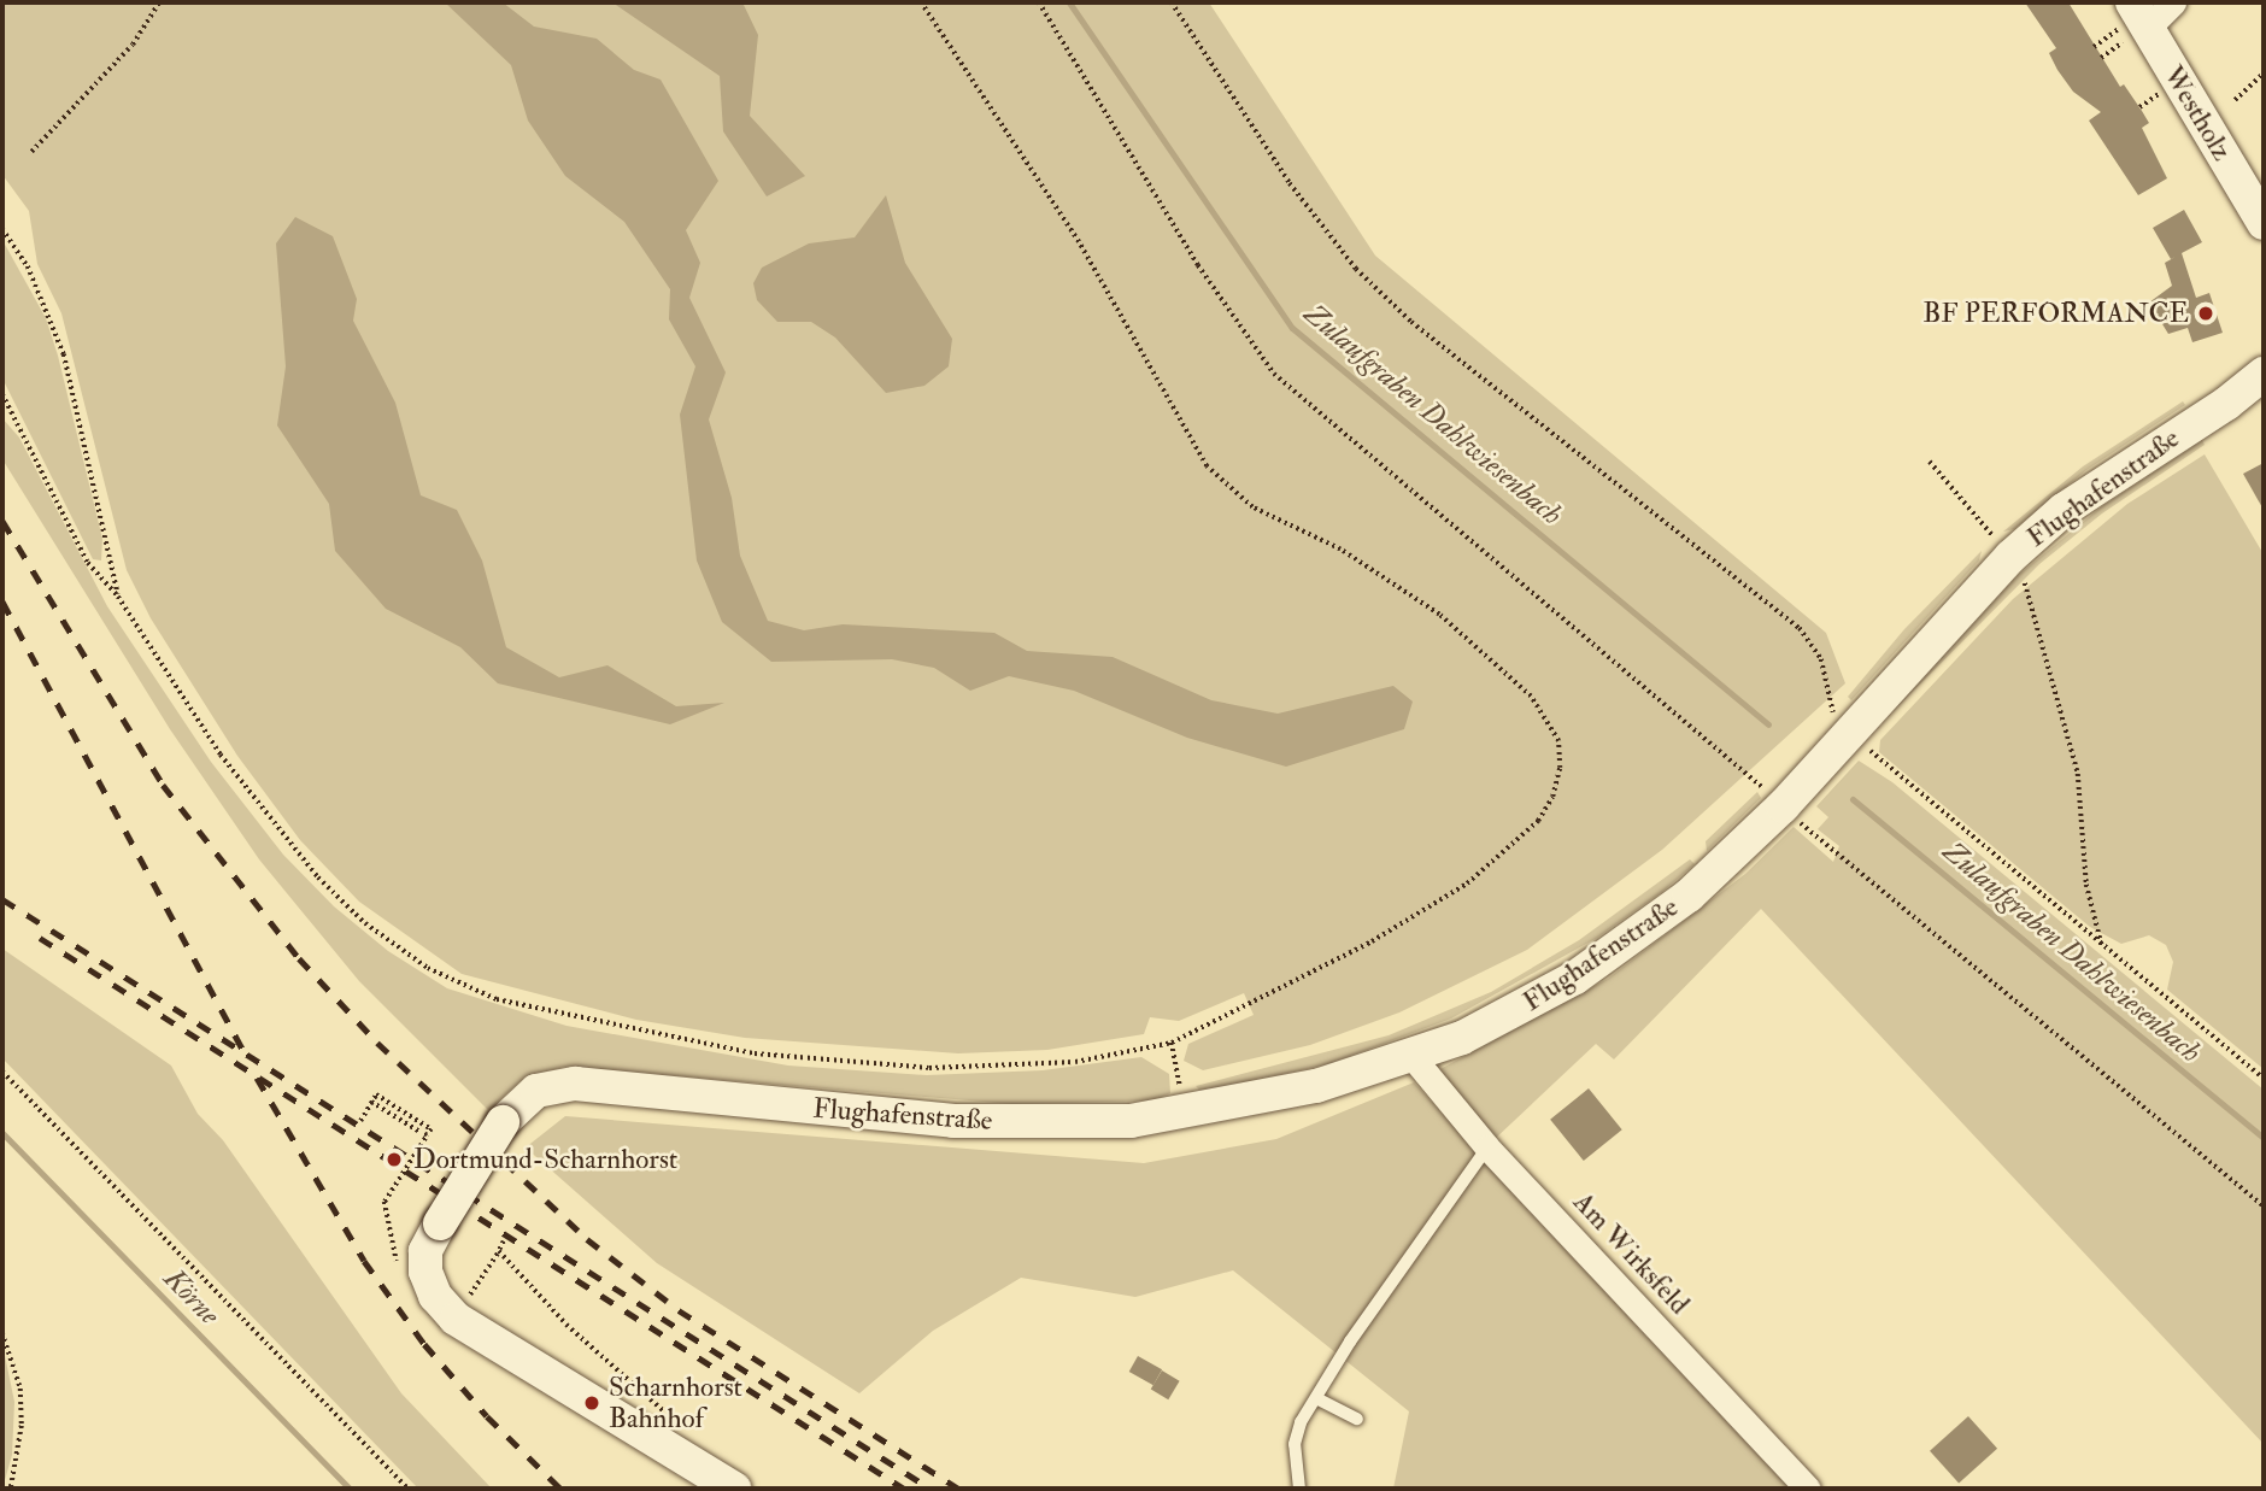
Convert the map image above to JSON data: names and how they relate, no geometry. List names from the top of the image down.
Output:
{
  "streets": {
    "main road": ["Westholz", "Flughafenstraße"],
    "street": ["Am Wirksfeld"]
  },
  "crossings": [
    ["Flughafenstraße", "Am Wirksfeld"]
  ],
  "water": ["Zulaufgraben Dahlwiesenbach", "Körne"],
  "places": ["BF PERFORMANCE", "Dortmund-Scharnhorst", "Scharnhorst Bahnhof"]
}
